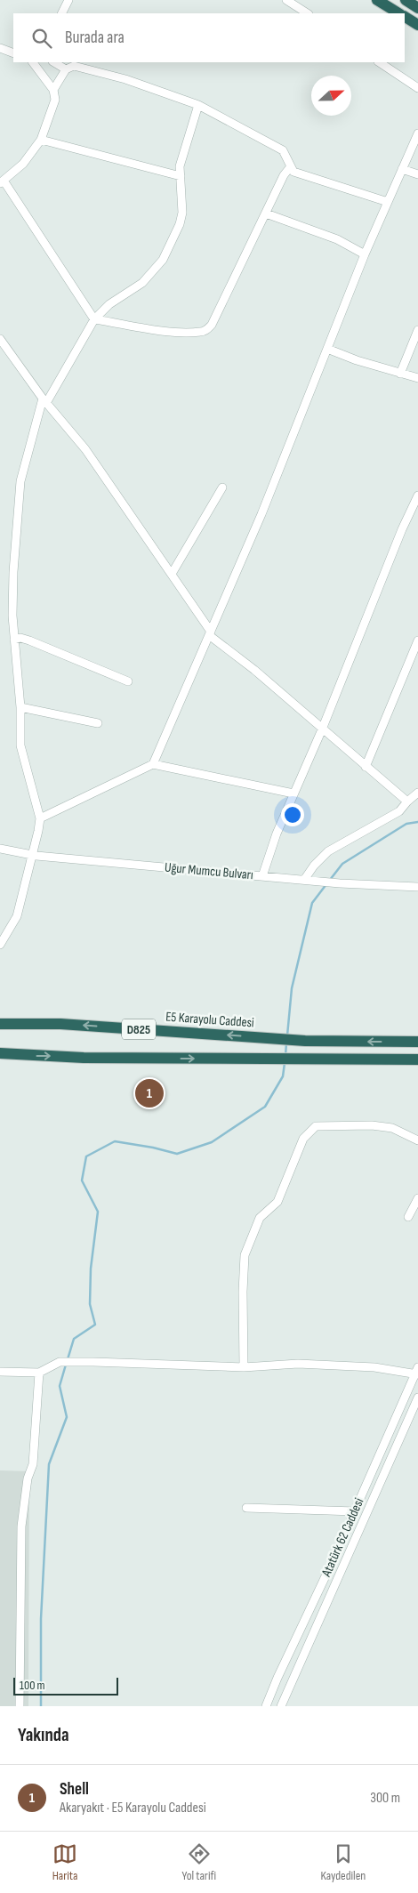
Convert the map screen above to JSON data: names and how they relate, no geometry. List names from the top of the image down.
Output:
{
  "streets": {
    "highway": ["E5 Karayolu Caddesi", "D825"],
    "street": ["Uğur Mumcu Bulvarı", "Atatürk 62 Caddesi"]
  },
  "scale_bar": "100 m",
  "north": "right",
  "page": {
    "search": "Burada ara",
    "pins": "1",
    "scale": "100 m",
    "heading": "Yakında",
    "list": [
      {
        "mark": "1",
        "name": "Shell",
        "note": "Akaryakıt · E5 Karayolu Caddesi",
        "value": "300 m"
      }
    ],
    "nav": ["Harita", "Yol tarifi", "Kaydedilen"]
  }
}
